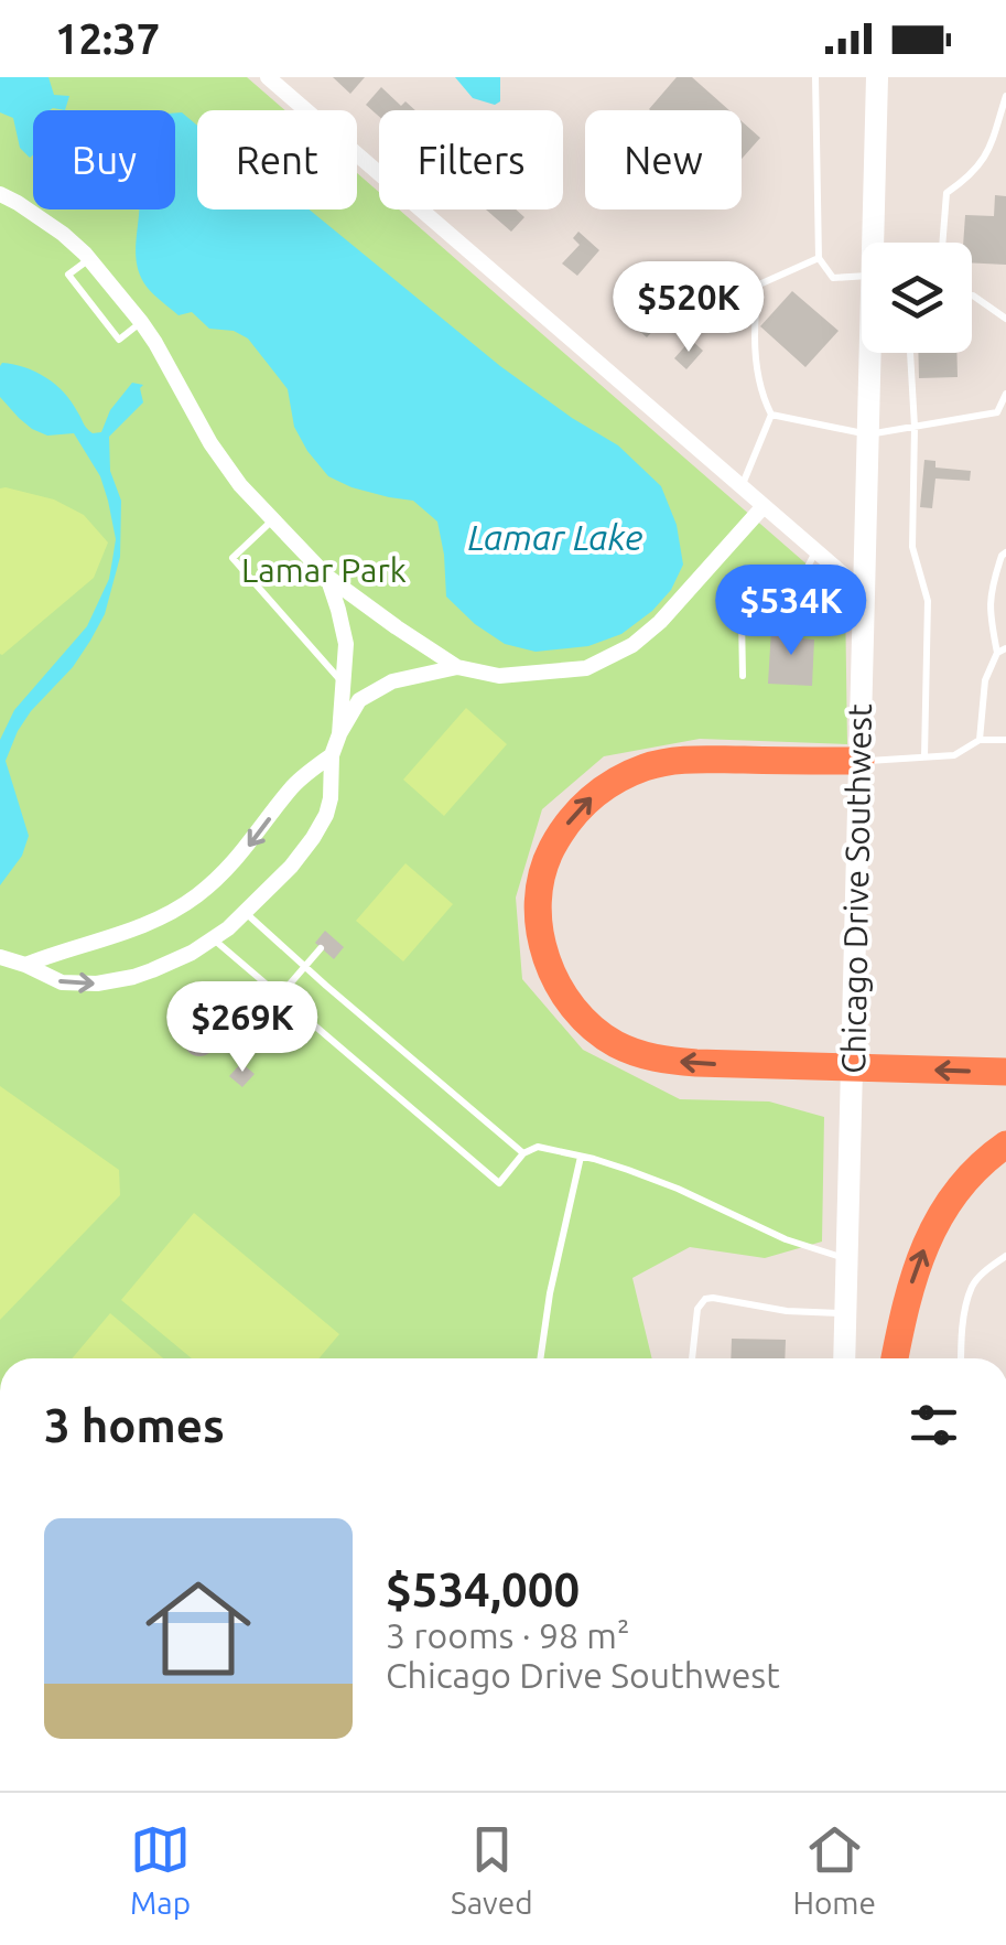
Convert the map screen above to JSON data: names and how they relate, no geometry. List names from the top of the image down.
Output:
{
  "streets": {
    "main road": ["Chicago Drive Southwest"]
  },
  "water": ["Lamar Lake"],
  "parks": ["Lamar Park"],
  "page": {
    "status": "12:37",
    "chip": [
      "Buy",
      "Rent",
      "Filters",
      "New"
    ],
    "price": ["$520K", "$534K", "$269K"],
    "heading": "3 homes",
    "list": [
      {
        "name": "$534,000",
        "note": "3 rooms · 98 m² · Chicago Drive Southwest"
      }
    ],
    "tabs": ["Map", "Saved", "Home"]
  }
}
